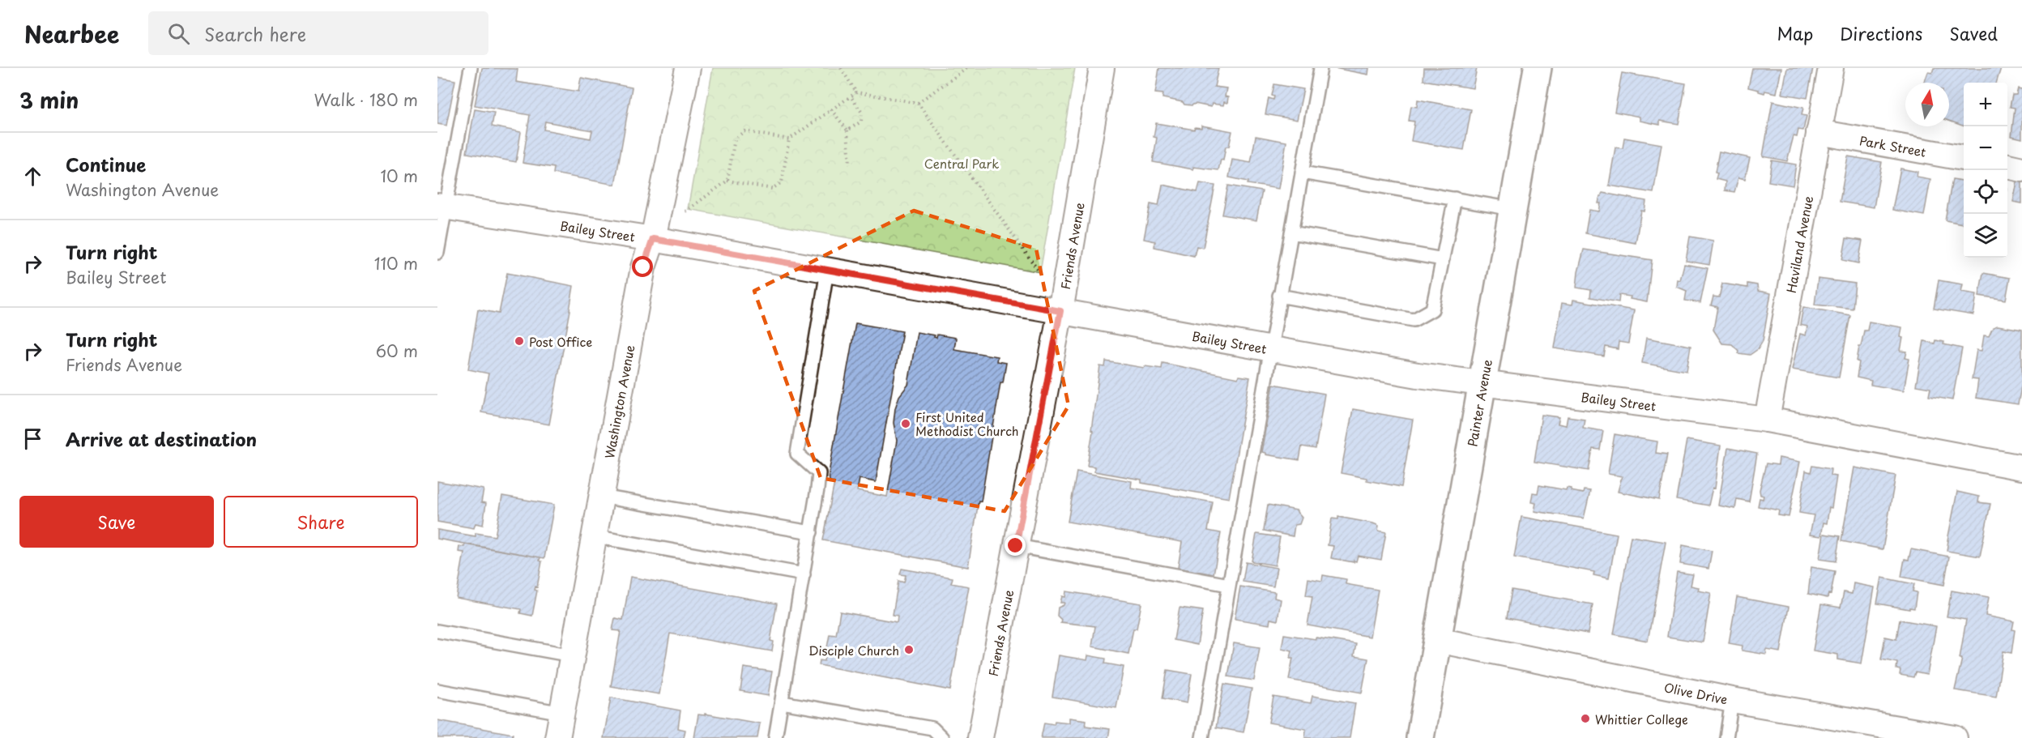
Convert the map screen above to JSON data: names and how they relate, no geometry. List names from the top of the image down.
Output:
{
  "streets": {
    "main road": ["Painter Avenue"],
    "street": [
      "Park Street",
      "Bailey Street",
      "Haviland Avenue",
      "Friends Avenue",
      "Washington Avenue",
      "Olive Drive"
    ]
  },
  "crossings": [
    ["Park Street", "Haviland Avenue"],
    ["Bailey Street", "Haviland Avenue"],
    ["Bailey Street", "Friends Avenue"],
    ["Bailey Street", "Washington Avenue"],
    ["Bailey Street", "Painter Avenue"],
    ["Painter Avenue", "Olive Drive"]
  ],
  "parks": ["Central Park"],
  "places": [
    "Post Office",
    "First United Methodist Church",
    "Disciple Church",
    "Whittier College"
  ],
  "north": "top",
  "page": {
    "header": "Nearbee",
    "search": "Search here",
    "nav": ["Map", "Directions", "Saved"],
    "heading": ["3 min", "Walk · 180 m"],
    "map_buttons": ["+", "−"],
    "list": [
      ["Continue", "Washington Avenue", "10 m"],
      ["Turn right", "Bailey Street", "110 m"],
      ["Turn right", "Friends Avenue", "60 m"],
      "Arrive at destination"
    ],
    "buttons": ["Save", "Share"]
  }
}
